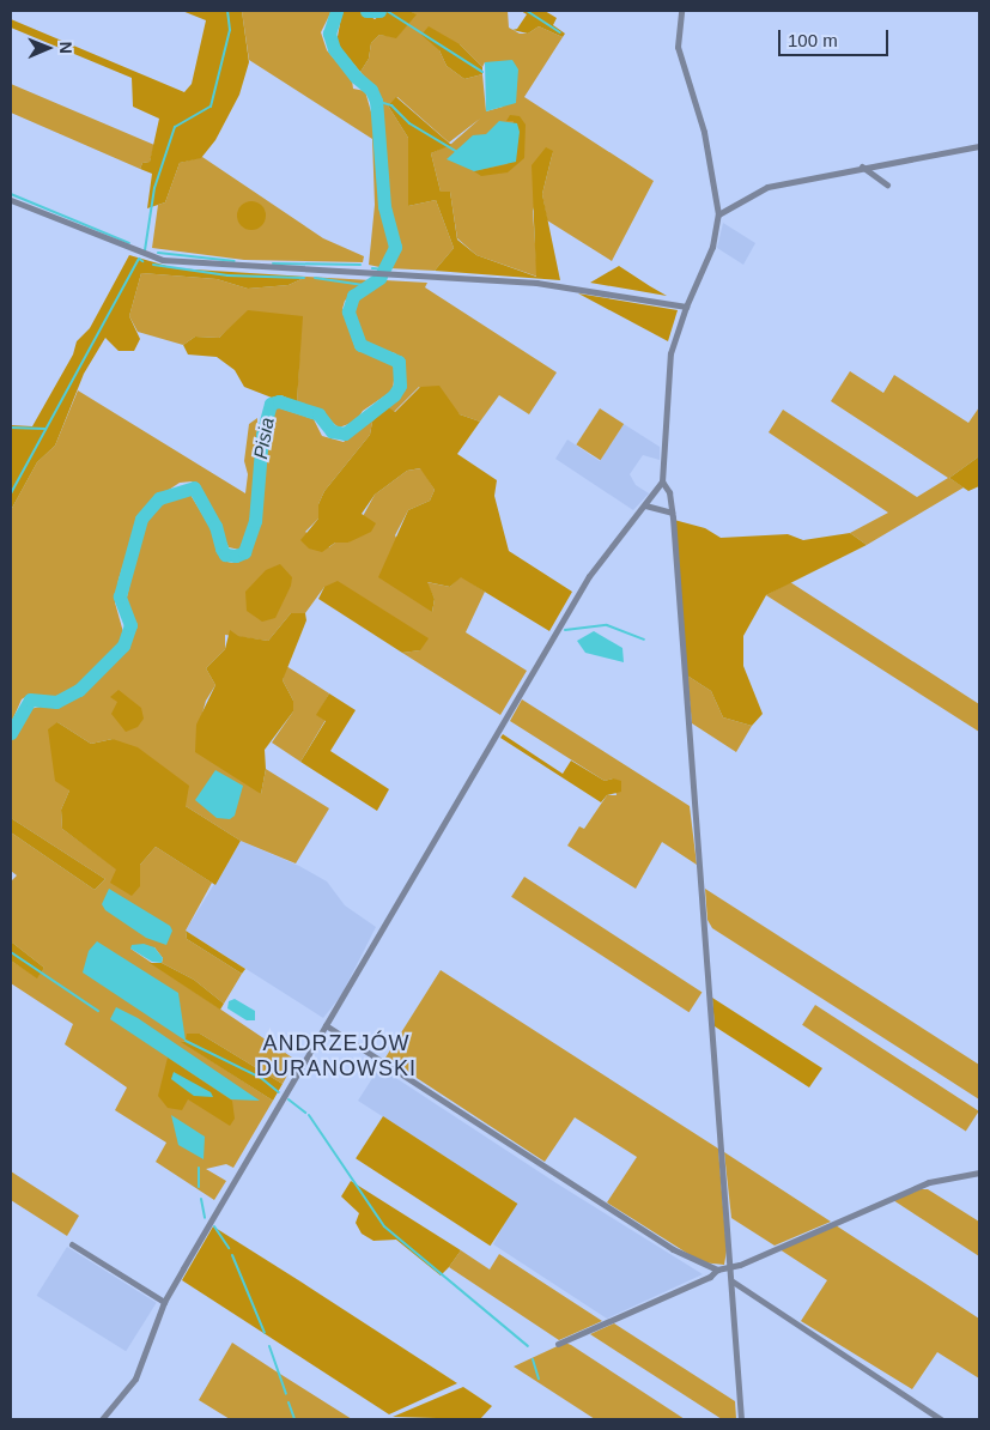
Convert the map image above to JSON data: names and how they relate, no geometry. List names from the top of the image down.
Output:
{
  "districts": ["ANDRZEJÓW DURANOWSKI"],
  "water": ["Pisia"],
  "scale_bar": "100 m",
  "north": "right"
}
